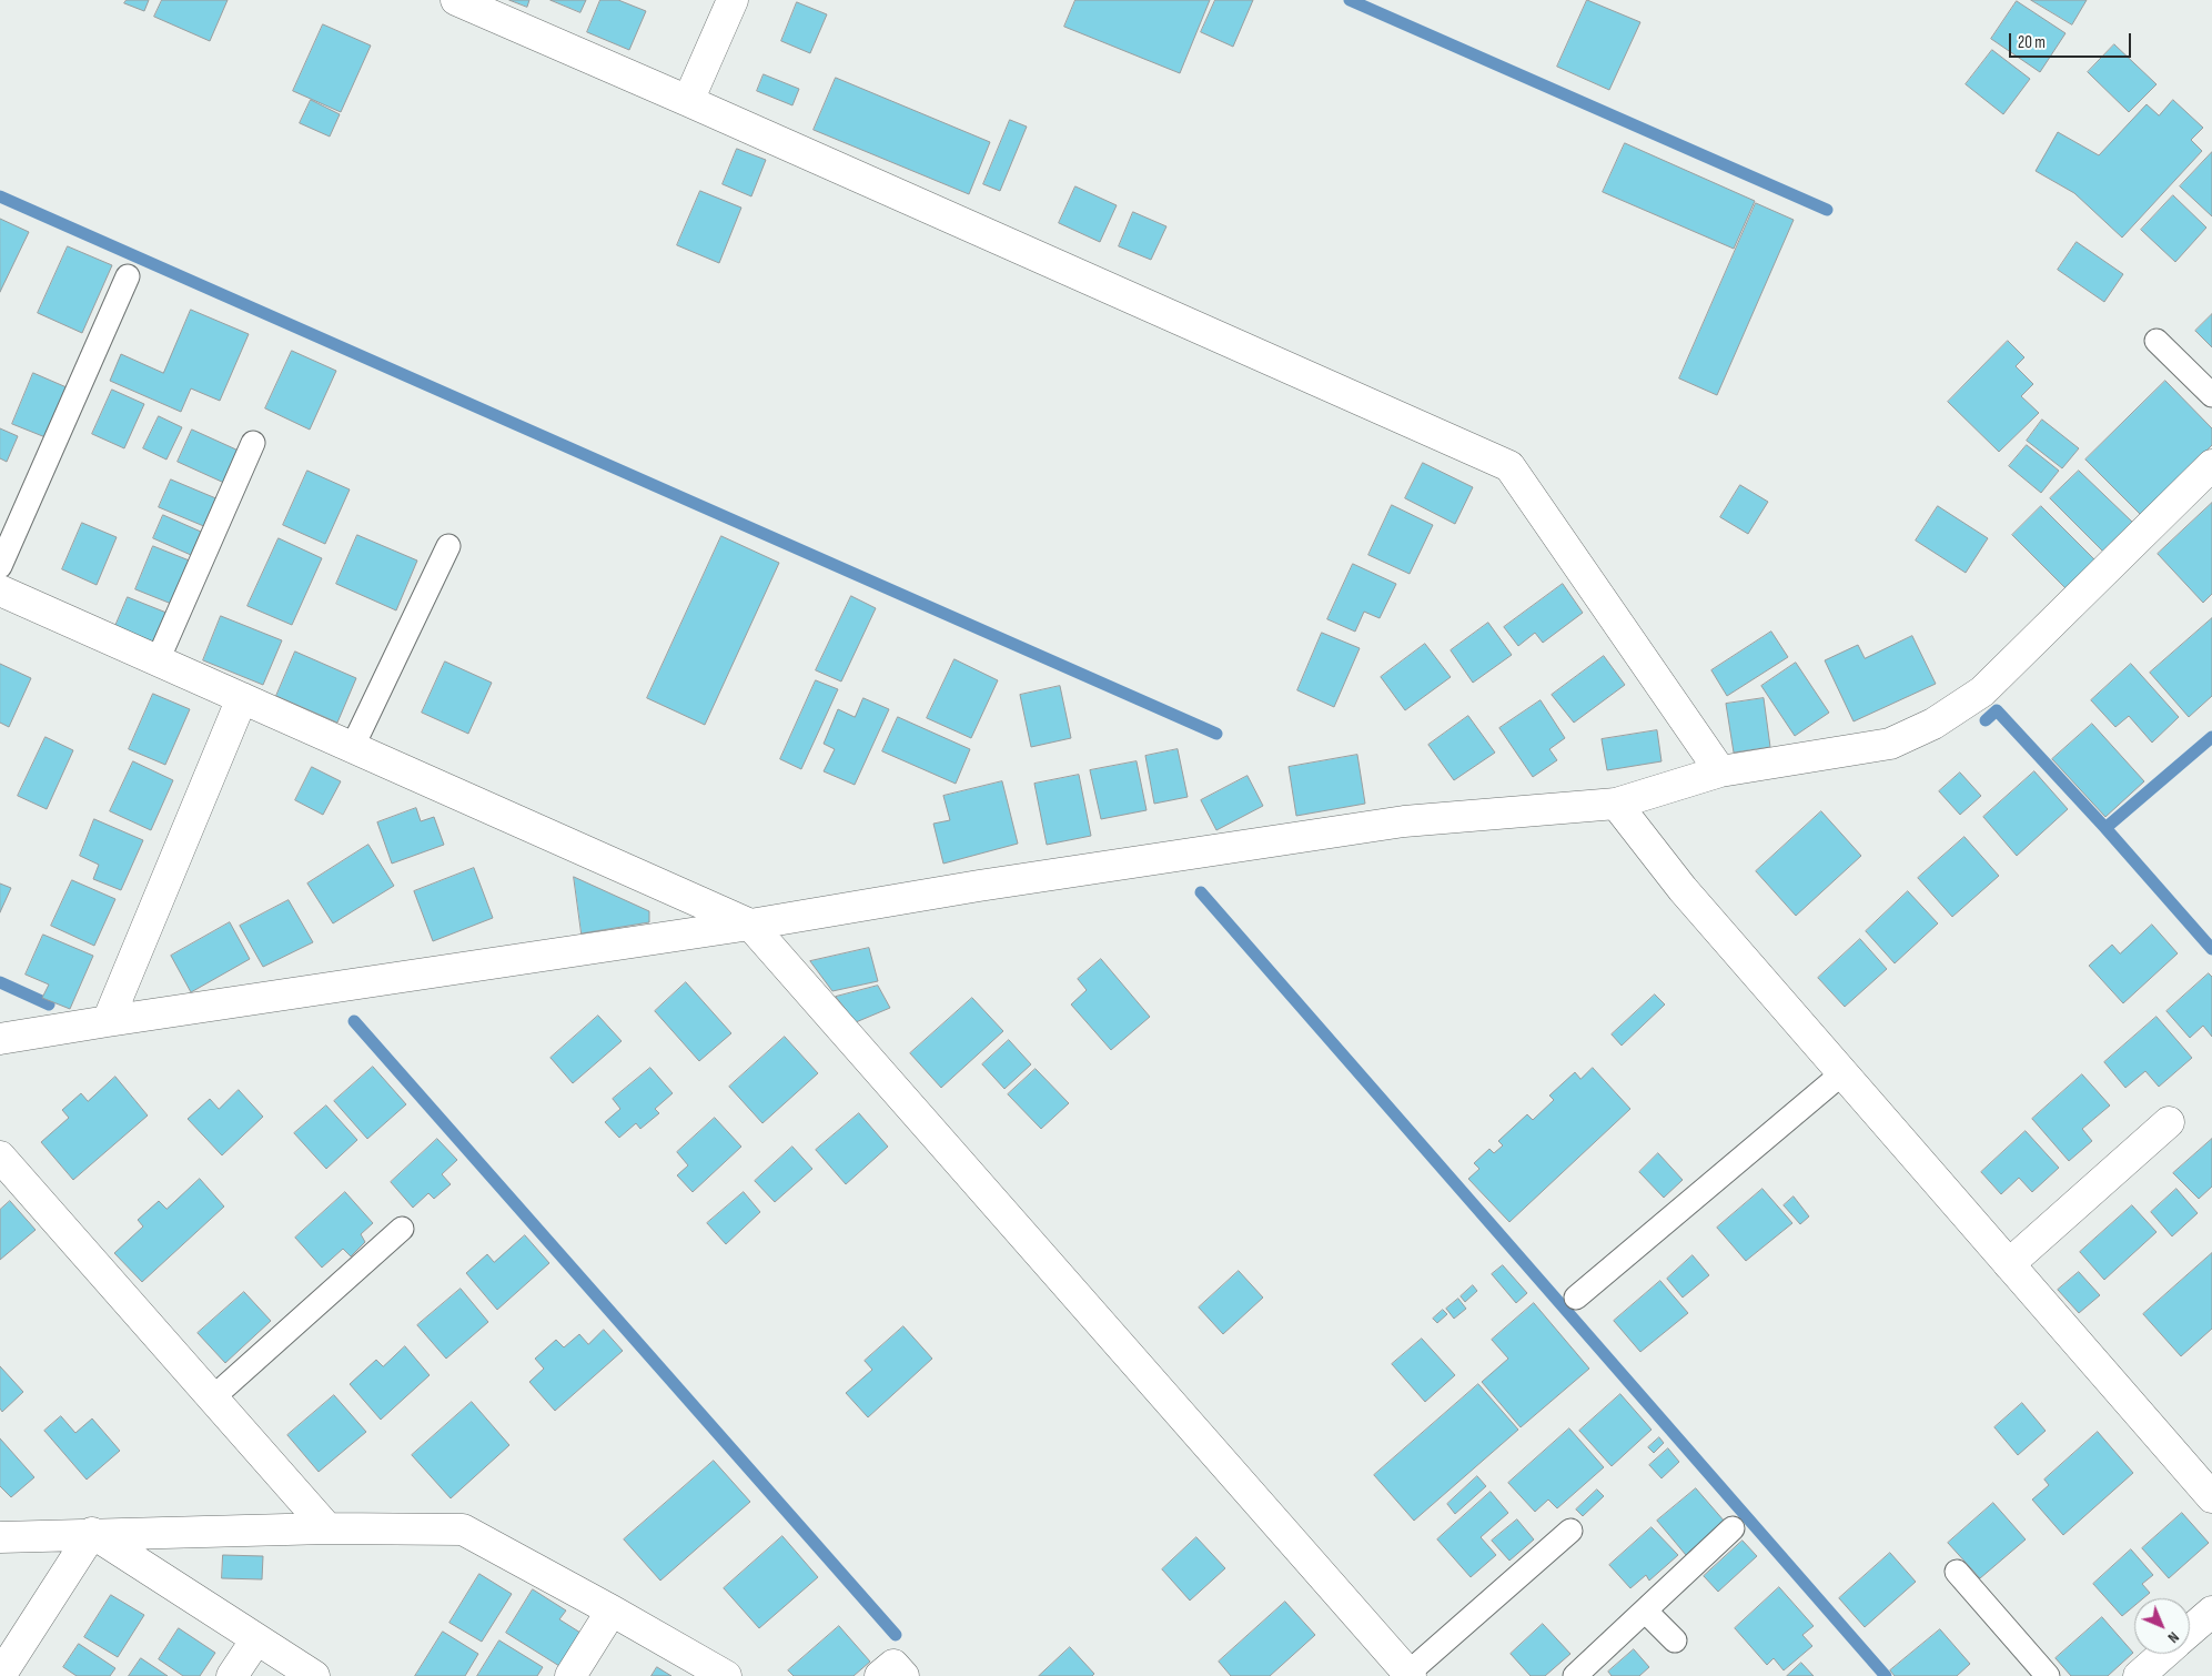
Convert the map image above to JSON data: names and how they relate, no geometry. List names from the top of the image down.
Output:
{
  "scale_bar": "20 m",
  "north": "bottom right"
}
